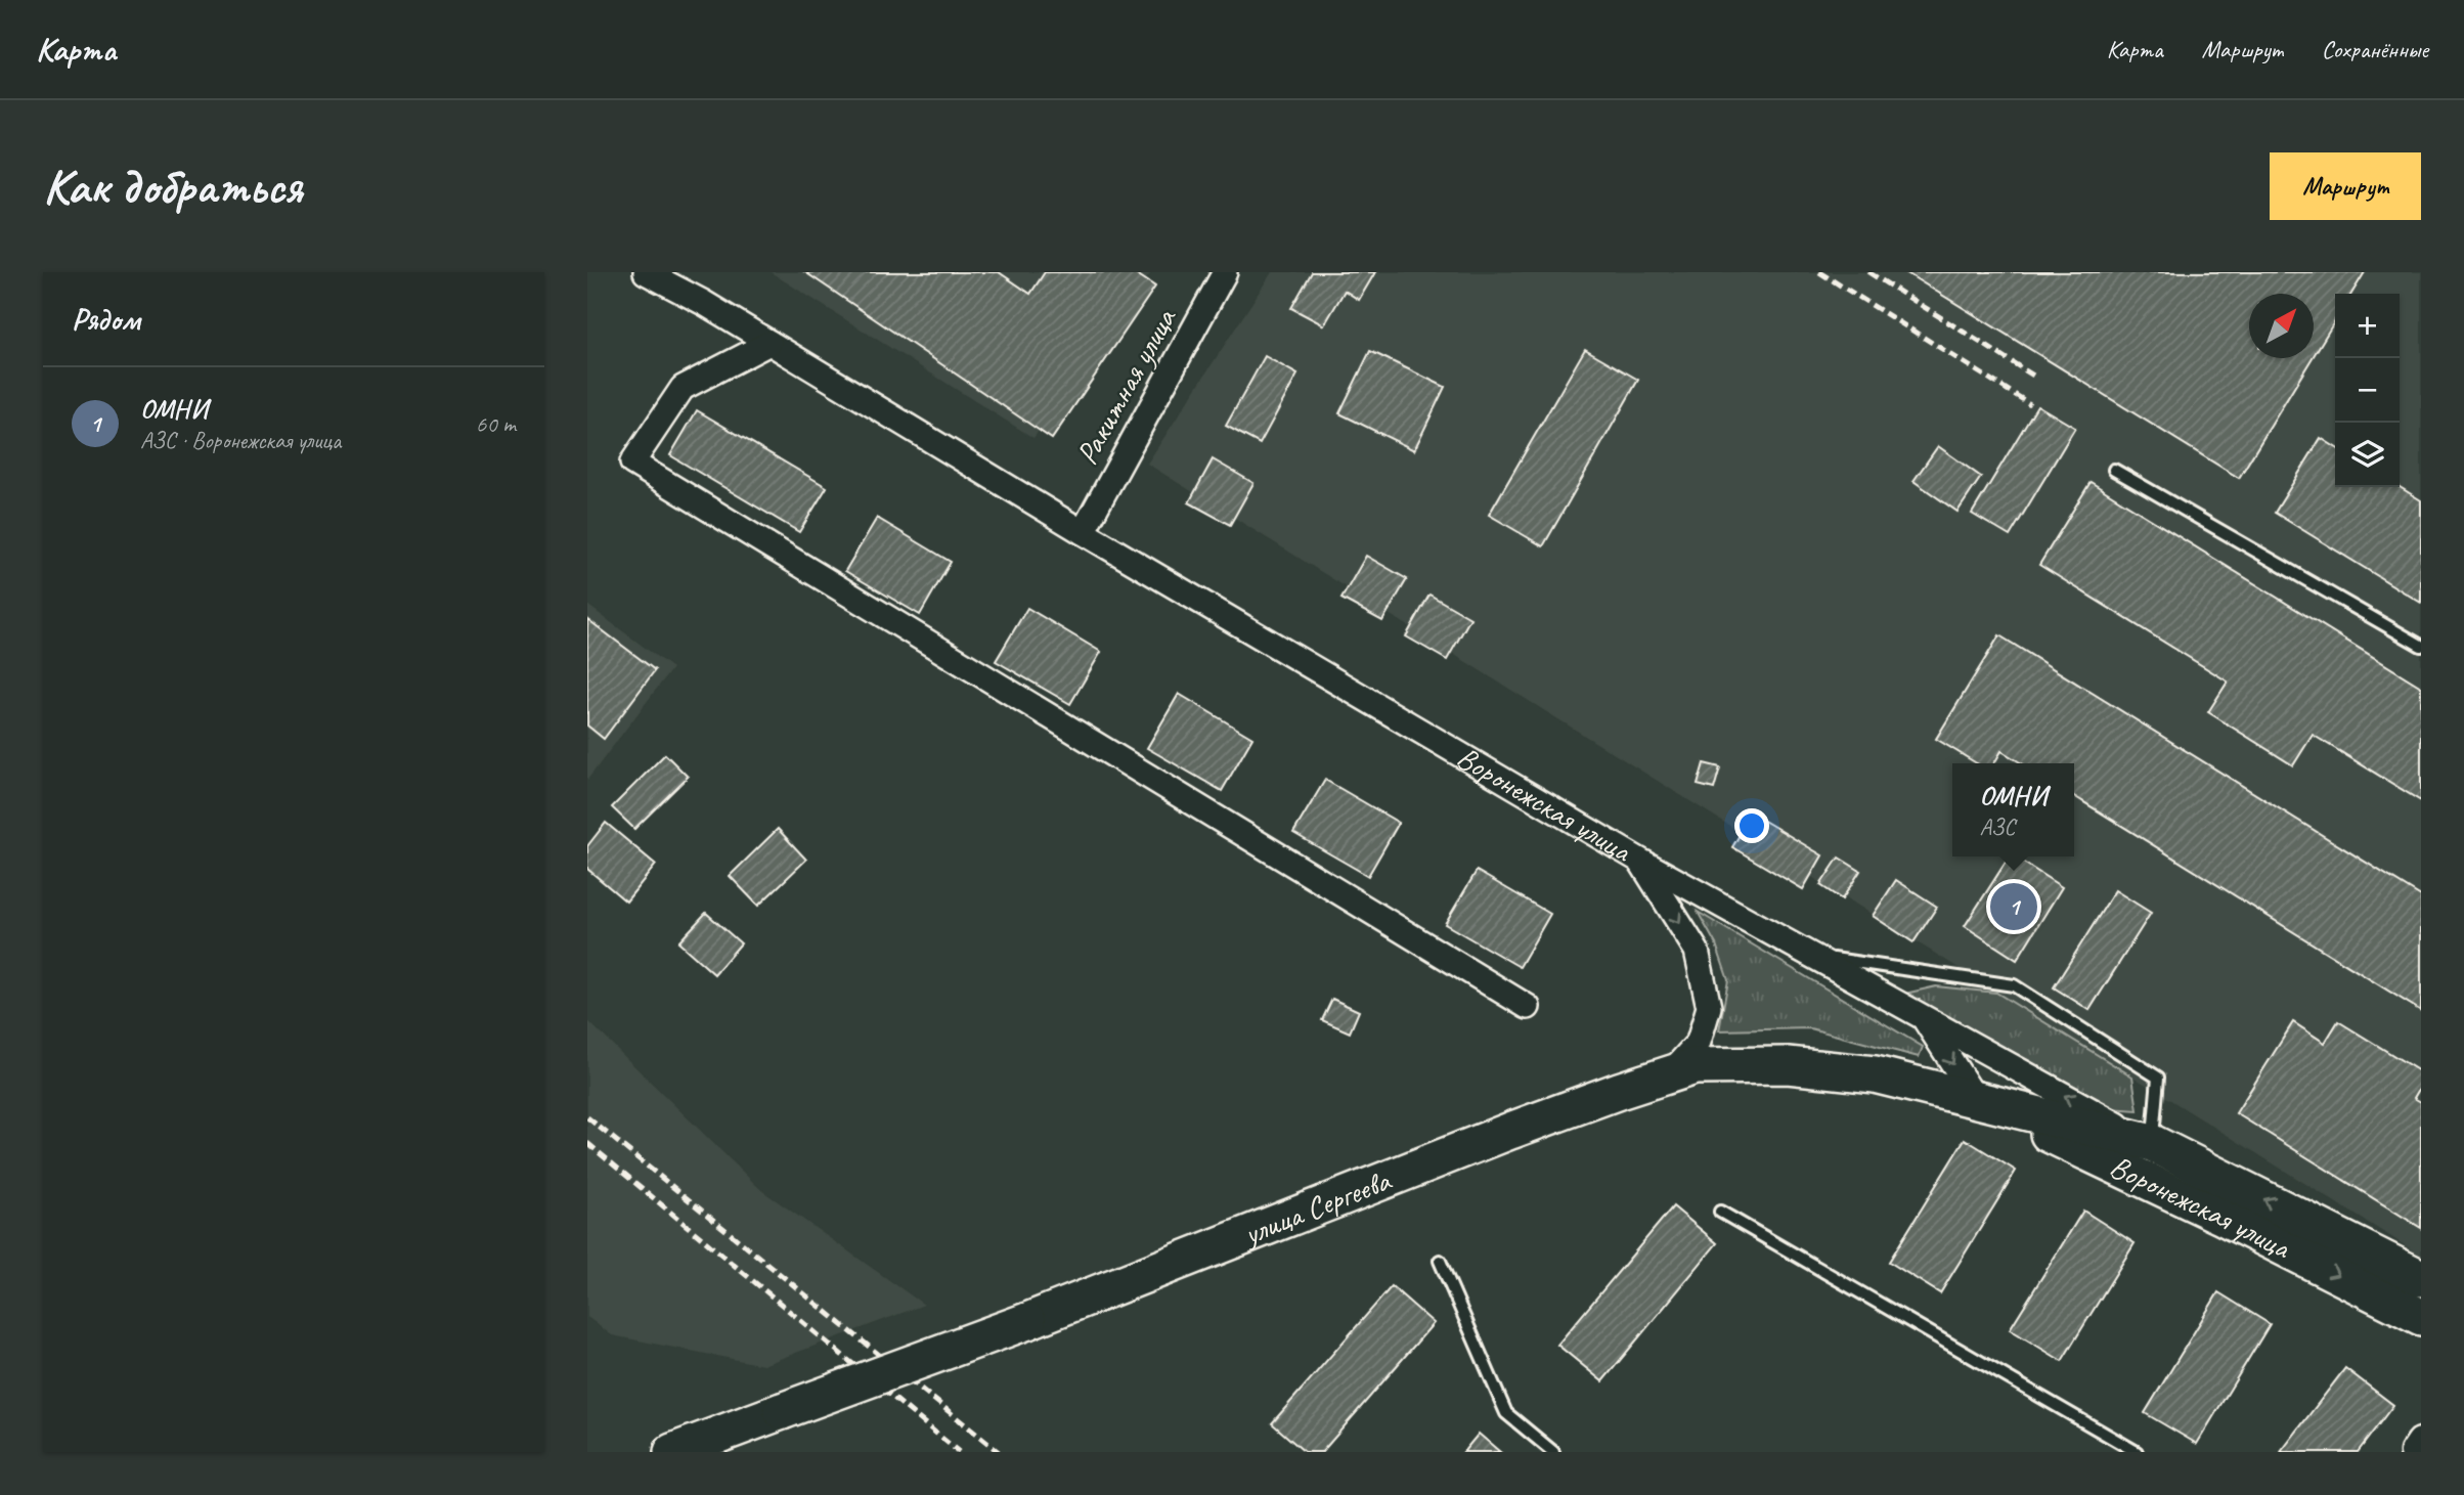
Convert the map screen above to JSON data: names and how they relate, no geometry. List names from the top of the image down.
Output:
{
  "streets": {
    "main road": ["Воронежская улица", "улица Сергеева"],
    "street": ["Ракитная улица"]
  },
  "crossings": [
    ["Ракитная улица", "Воронежская улица"],
    ["Воронежская улица", "улица Сергеева"]
  ],
  "north": "top right",
  "page": {
    "header": "Карта",
    "nav": ["Карта", "Маршрут", "Сохранённые"],
    "buttons": "Маршрут",
    "title": "Как добраться",
    "heading": "Рядом",
    "map_buttons": ["+", "−"],
    "list": [
      {
        "mark": "1",
        "name": "ОМНИ",
        "note": "АЗС · Воронежская улица",
        "value": "60 m"
      }
    ],
    "popup": ["ОМНИ", "АЗС"],
    "pins": "1"
  }
}
